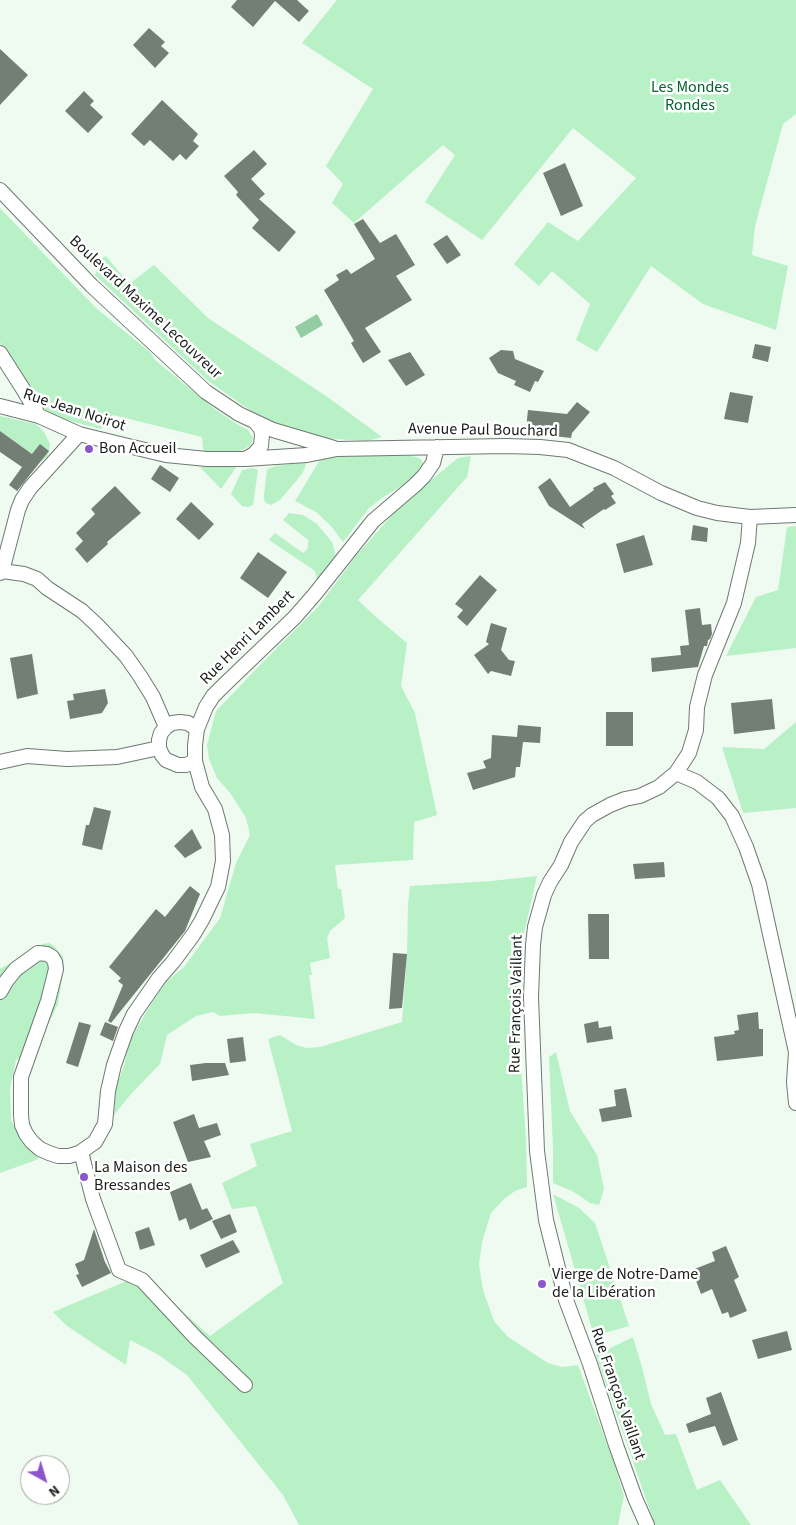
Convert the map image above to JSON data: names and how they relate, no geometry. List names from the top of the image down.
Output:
{
  "streets": {
    "street": [
      "Boulevard Maxime Lecouvreur",
      "Rue Jean Noirot",
      "Avenue Paul Bouchard",
      "Rue Henri Lambert",
      "Rue François Vaillant"
    ]
  },
  "crossings": [
    ["Boulevard Maxime Lecouvreur", "Rue Jean Noirot"],
    ["Boulevard Maxime Lecouvreur", "Avenue Paul Bouchard"],
    ["Rue Jean Noirot", "Avenue Paul Bouchard"],
    ["Avenue Paul Bouchard", "Rue Henri Lambert"],
    ["Avenue Paul Bouchard", "Rue François Vaillant"]
  ],
  "parks": ["Les Mondes Rondes"],
  "places": ["Bon Accueil", "La Maison des Bressandes", "Vierge de Notre-Dame de la Libération"],
  "north": "bottom right"
}
